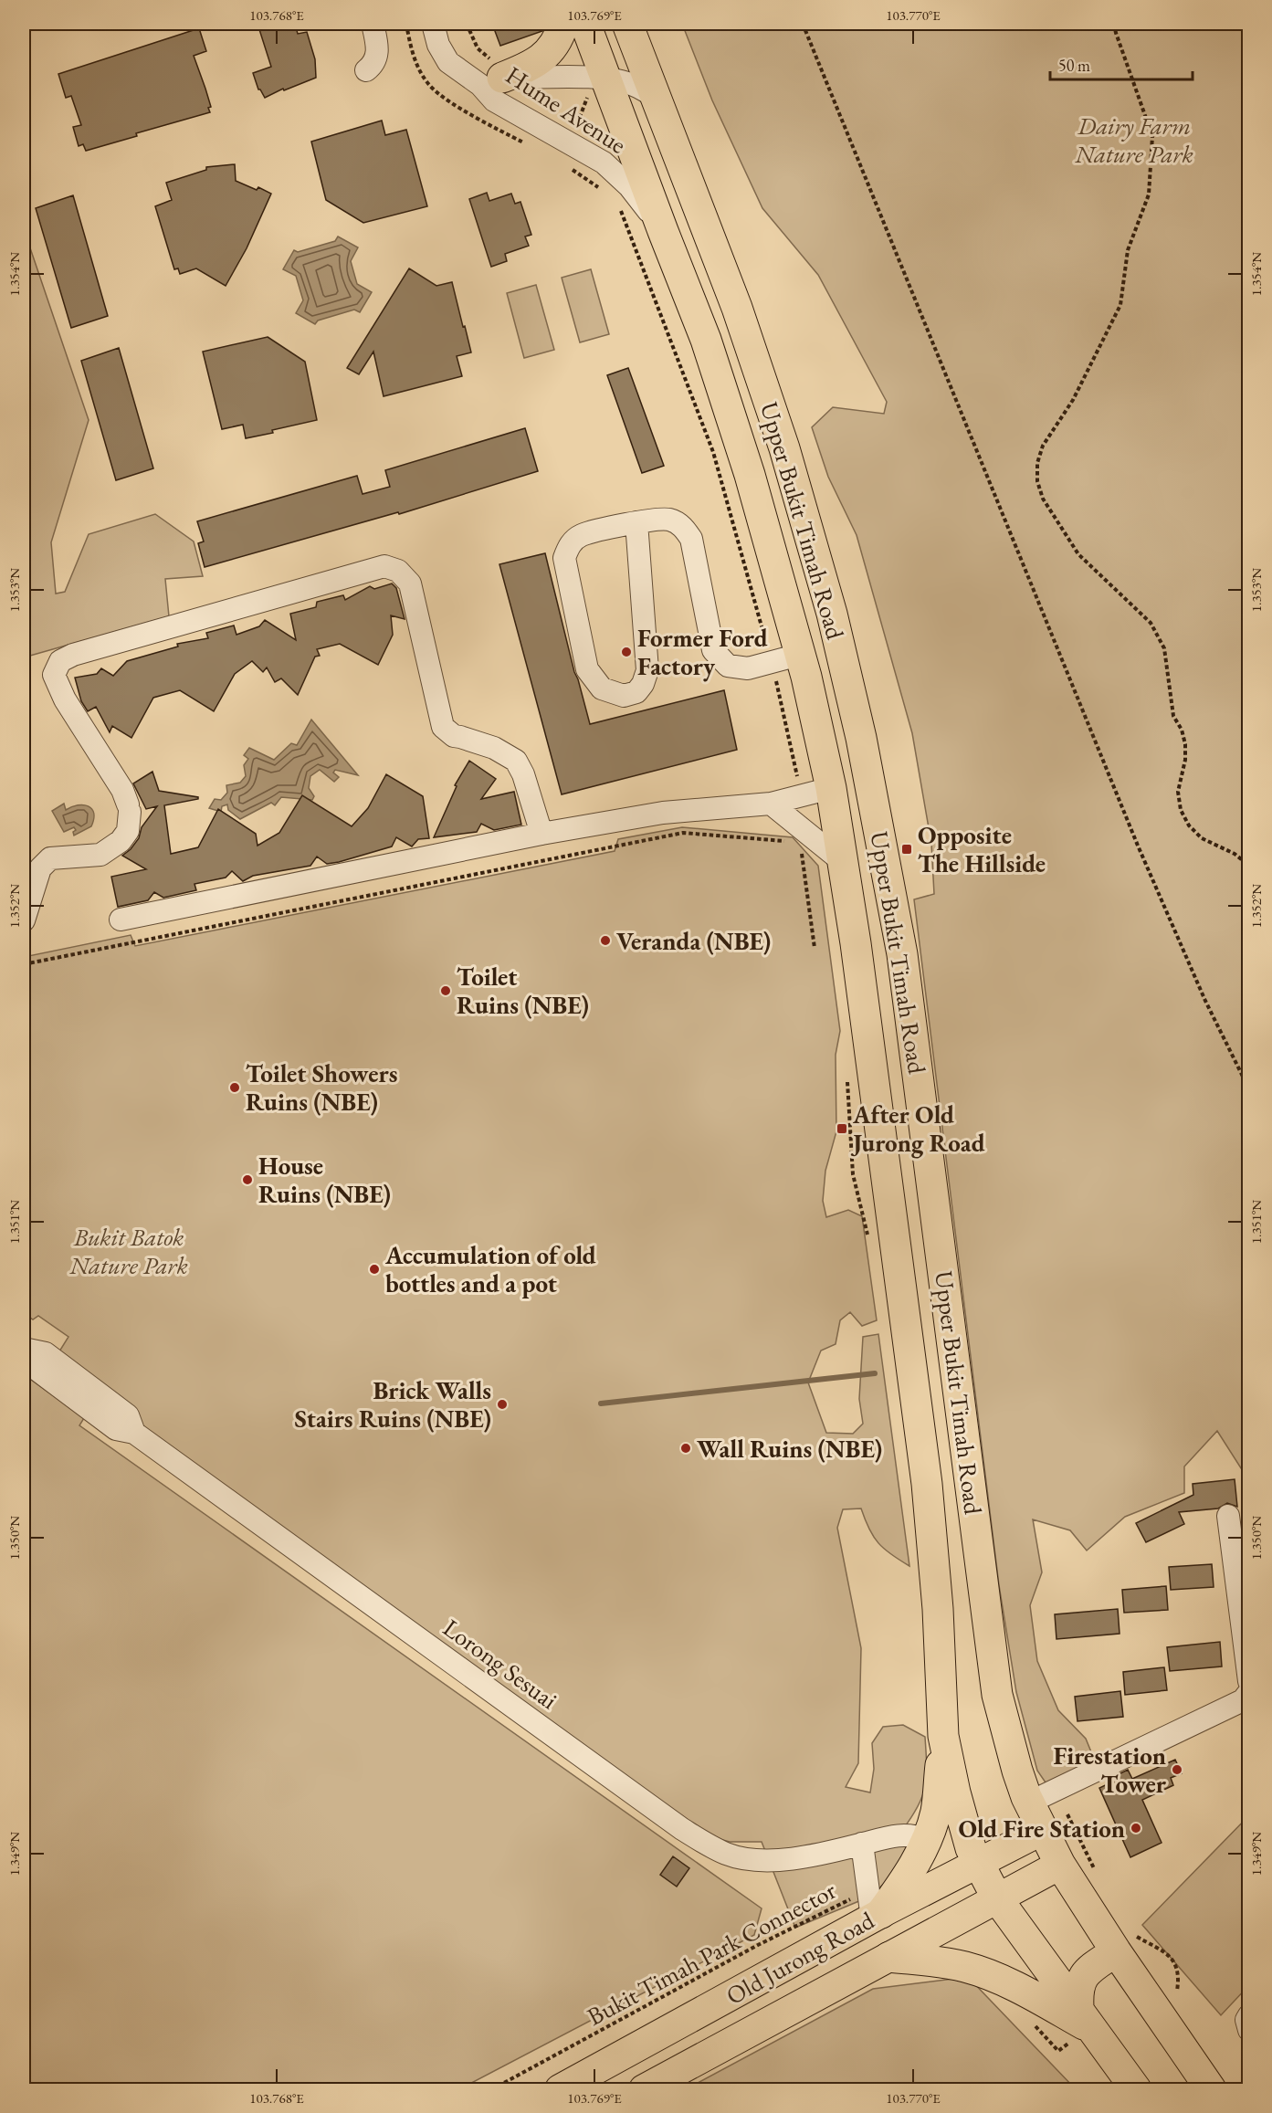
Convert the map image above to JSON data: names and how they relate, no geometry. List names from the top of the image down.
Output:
{
  "streets": {
    "highway": ["Upper Bukit Timah Road"],
    "main road": ["Old Jurong Road"],
    "street": ["Hume Avenue", "Lorong Sesuai"],
    "path": ["Bukit Timah Park Connector"]
  },
  "crossings": [
    ["Hume Avenue", "Upper Bukit Timah Road"],
    ["Upper Bukit Timah Road", "Old Jurong Road"],
    ["Bukit Timah Park Connector", "Old Jurong Road"]
  ],
  "parks": ["Dairy Farm Nature Park", "Bukit Batok Nature Park"],
  "places": {
    "other": [
      "Former Ford Factory",
      "Veranda (NBE)",
      "Toilet Ruins (NBE)",
      "Toilet Showers Ruins (NBE)",
      "House Ruins (NBE)",
      "Accumulation of old bottles and a pot",
      "Brick Walls Stairs Ruins (NBE)",
      "Wall Ruins (NBE)",
      "Firestation Tower",
      "Old Fire Station"
    ],
    "transit": ["Opposite The Hillside", "After Old Jurong Road"]
  },
  "scale_bar": "50 m",
  "coordinates": [
    "103.768°E",
    "103.769°E",
    "103.770°E",
    "1.354°N",
    "1.353°N",
    "1.352°N",
    "1.351°N",
    "1.350°N",
    "1.349°N"
  ]
}
